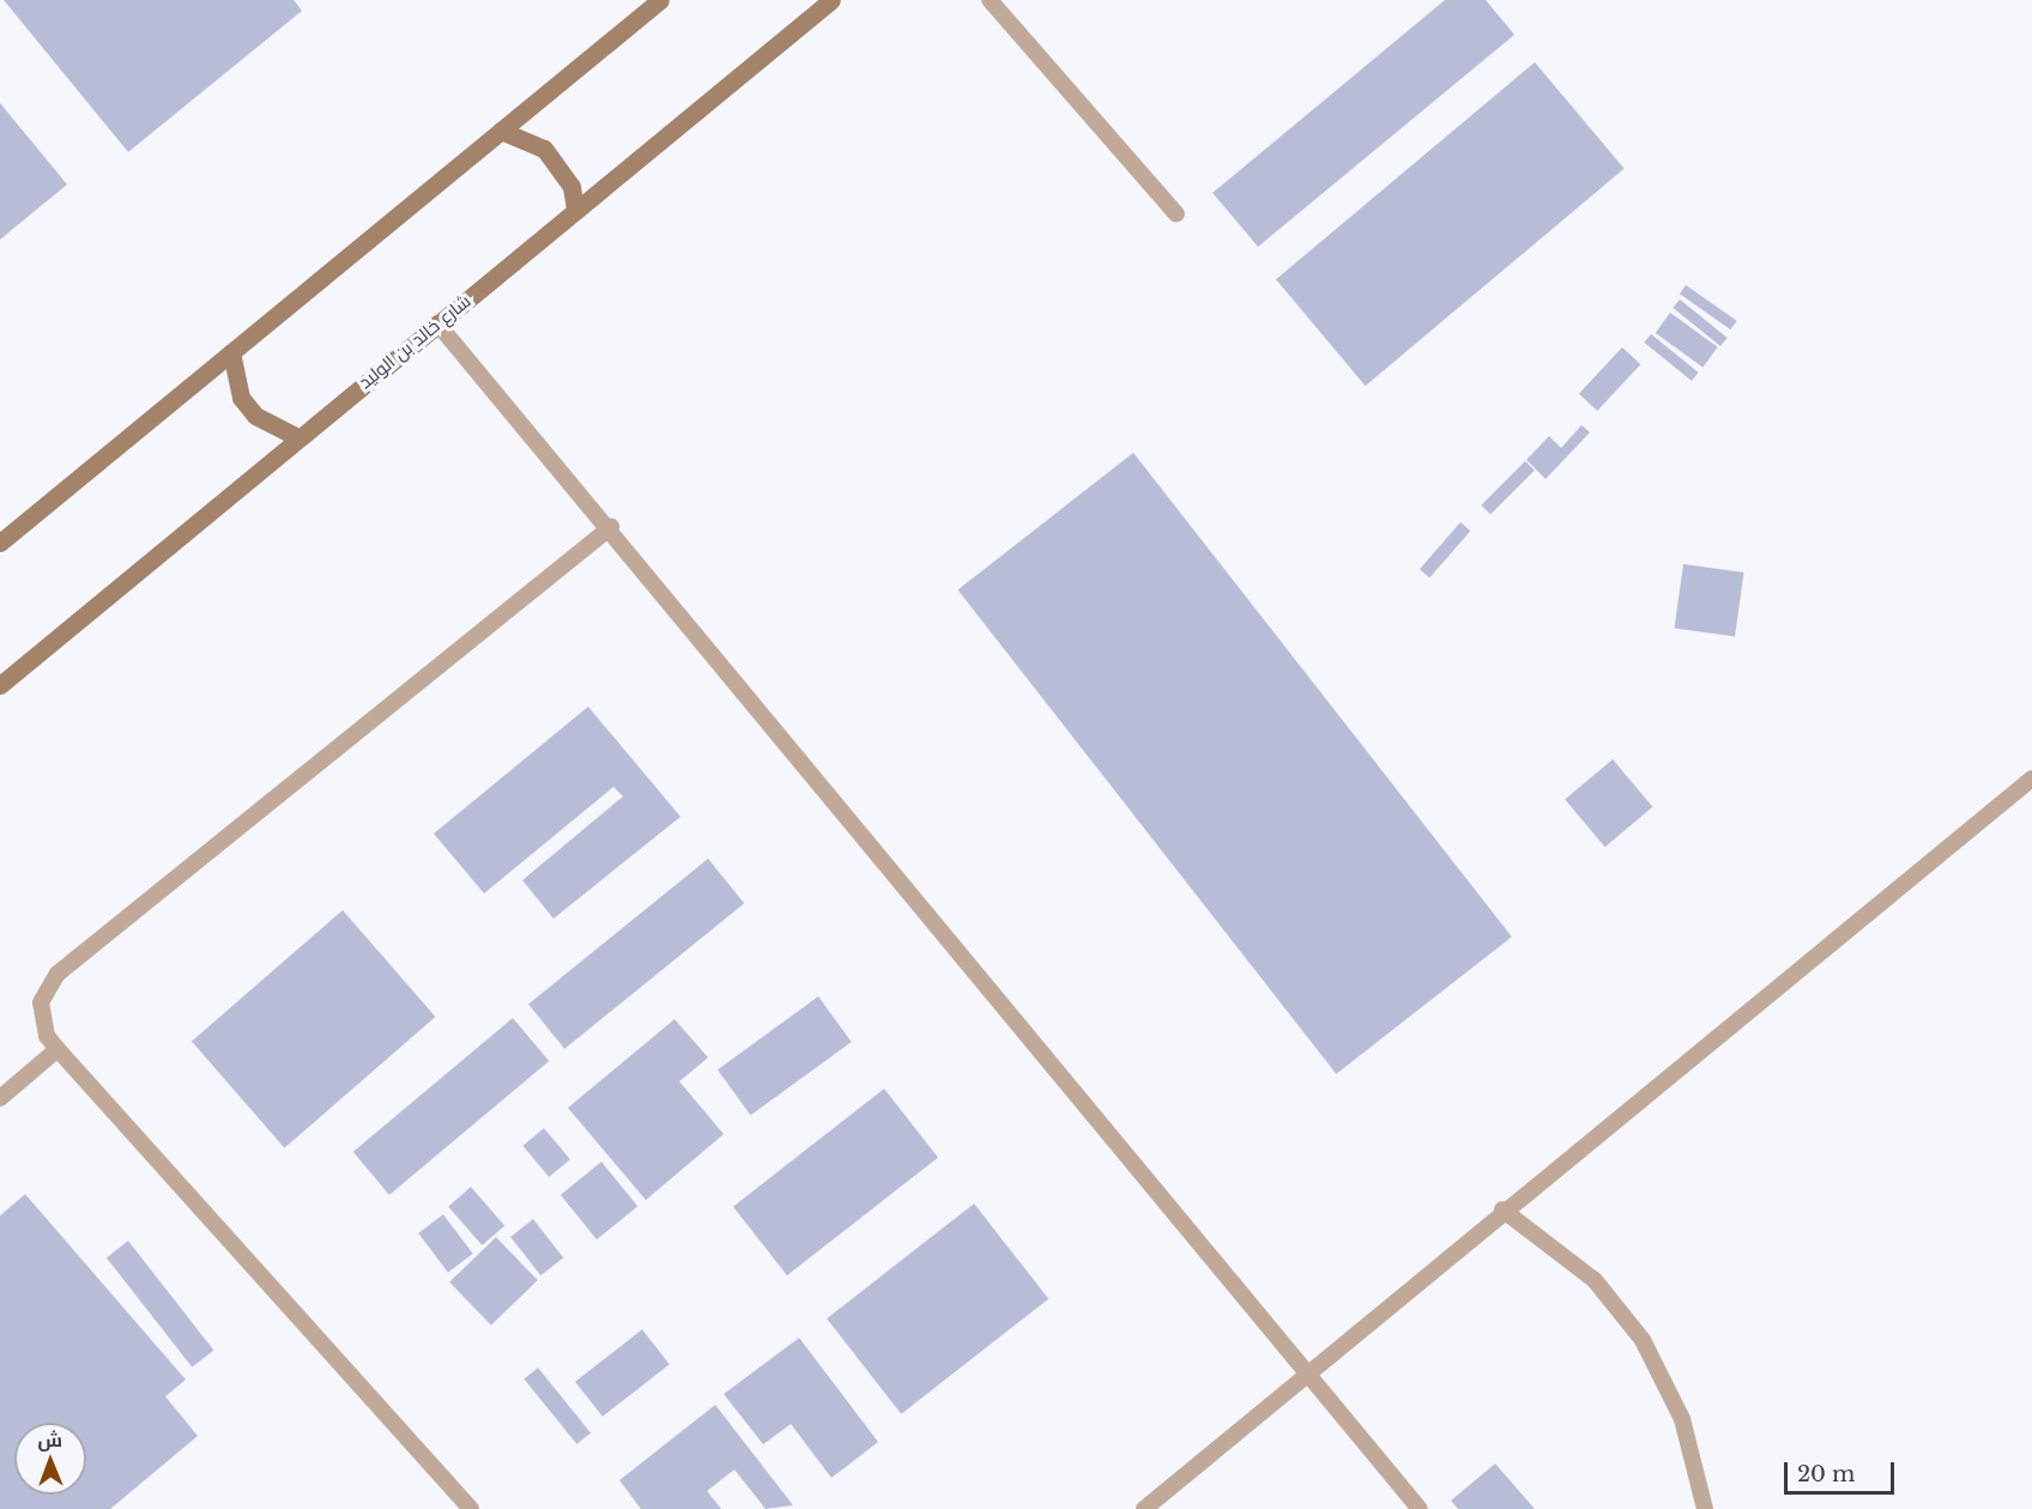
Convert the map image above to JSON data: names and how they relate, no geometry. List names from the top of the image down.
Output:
{
  "streets": {
    "main road": ["شارع خالد بن الوليد"]
  },
  "scale_bar": "20 m",
  "north": "top"
}
